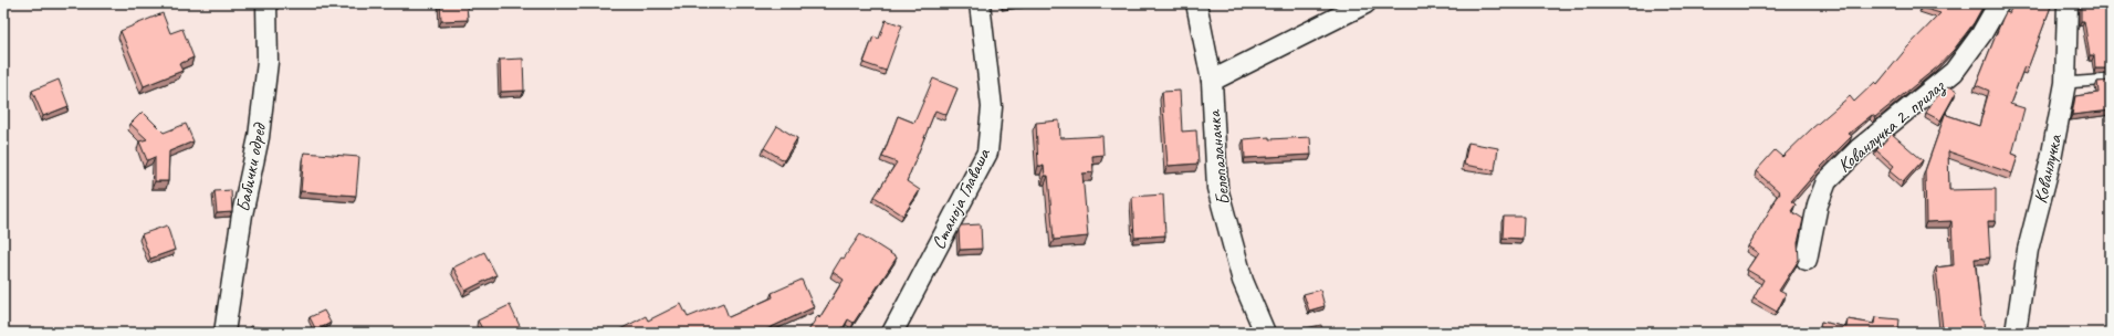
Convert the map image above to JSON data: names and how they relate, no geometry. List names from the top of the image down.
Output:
{
  "streets": {
    "street": [
      "Кованлучка 2. прилаз",
      "Белопаланачка",
      "Бабички одред",
      "Кованлучка",
      "Станоја Главаша"
    ]
  }
}
